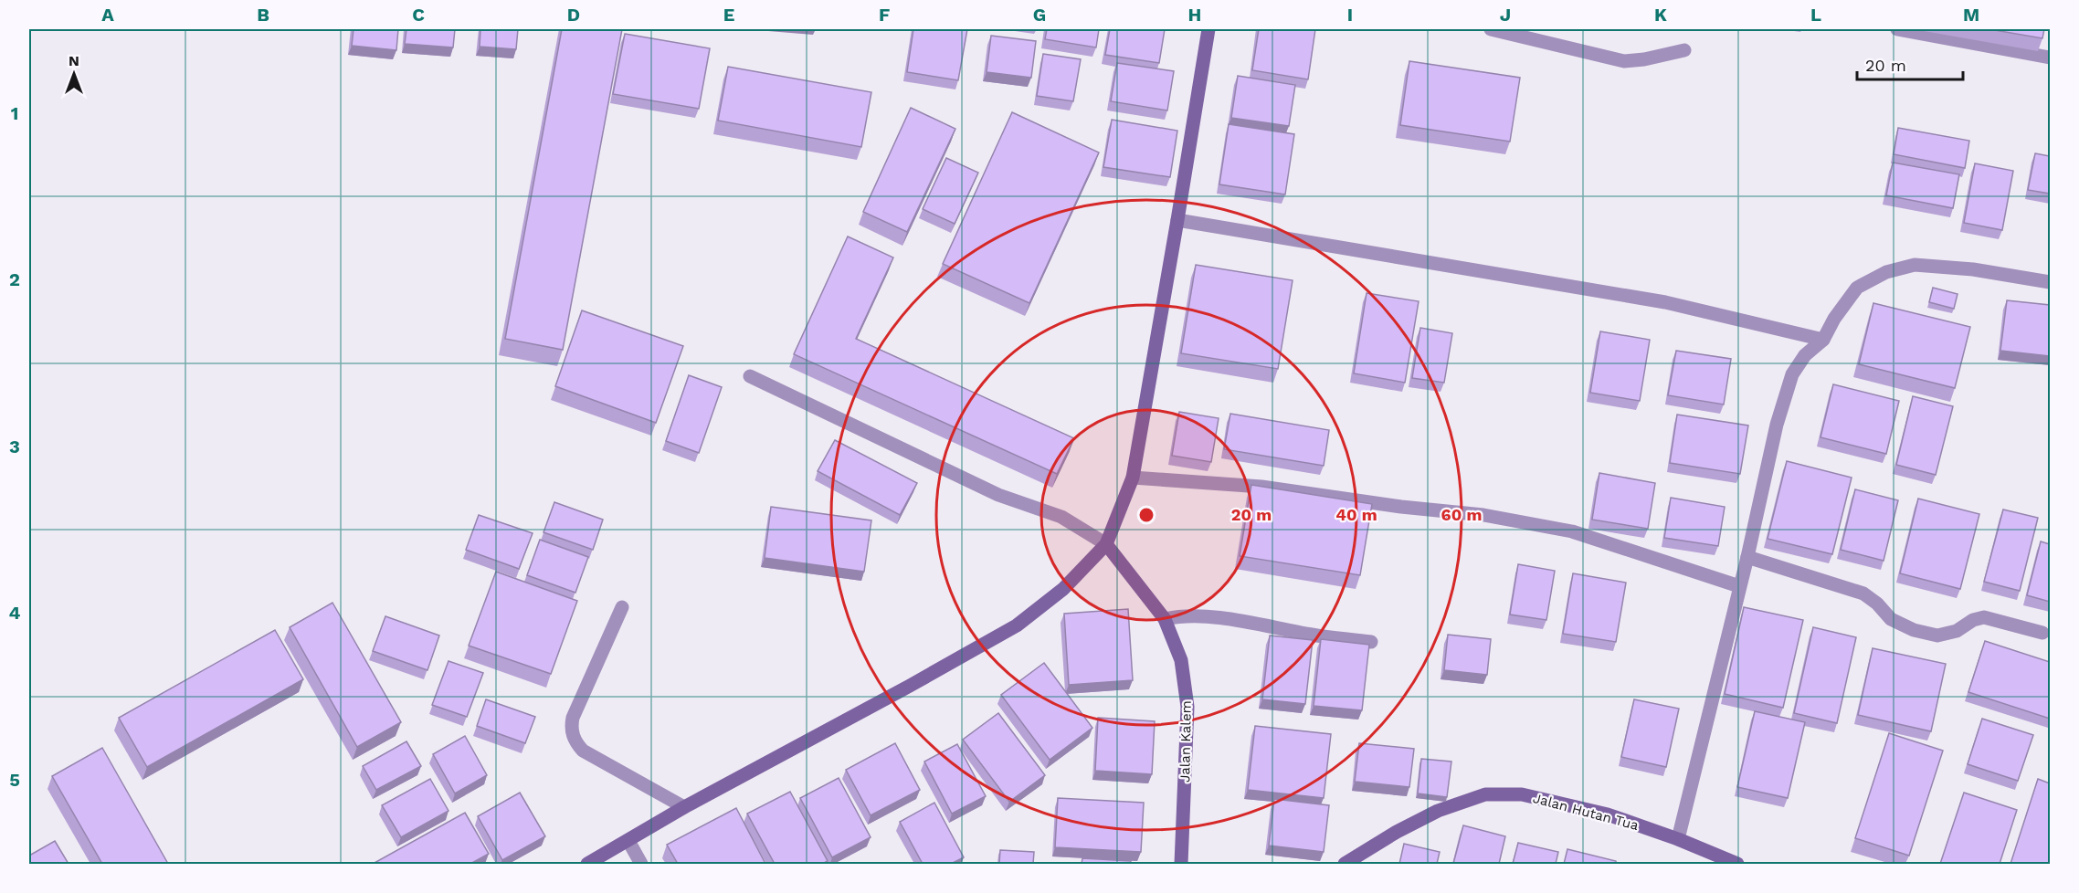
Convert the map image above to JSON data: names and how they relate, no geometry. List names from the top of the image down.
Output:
{
  "streets": {
    "main road": ["Jalan Kalem", "Jalan Hutan Tua"]
  },
  "scale_bar": "20 m",
  "north": "top",
  "grid": {
    "columns": [
      "A",
      "B",
      "C",
      "D",
      "E",
      "F",
      "G",
      "H",
      "I",
      "J",
      "K",
      "L",
      "M"
    ],
    "rows": [
      "1",
      "2",
      "3",
      "4",
      "5"
    ]
  },
  "rings": ["20 m", "40 m", "60 m"]
}
